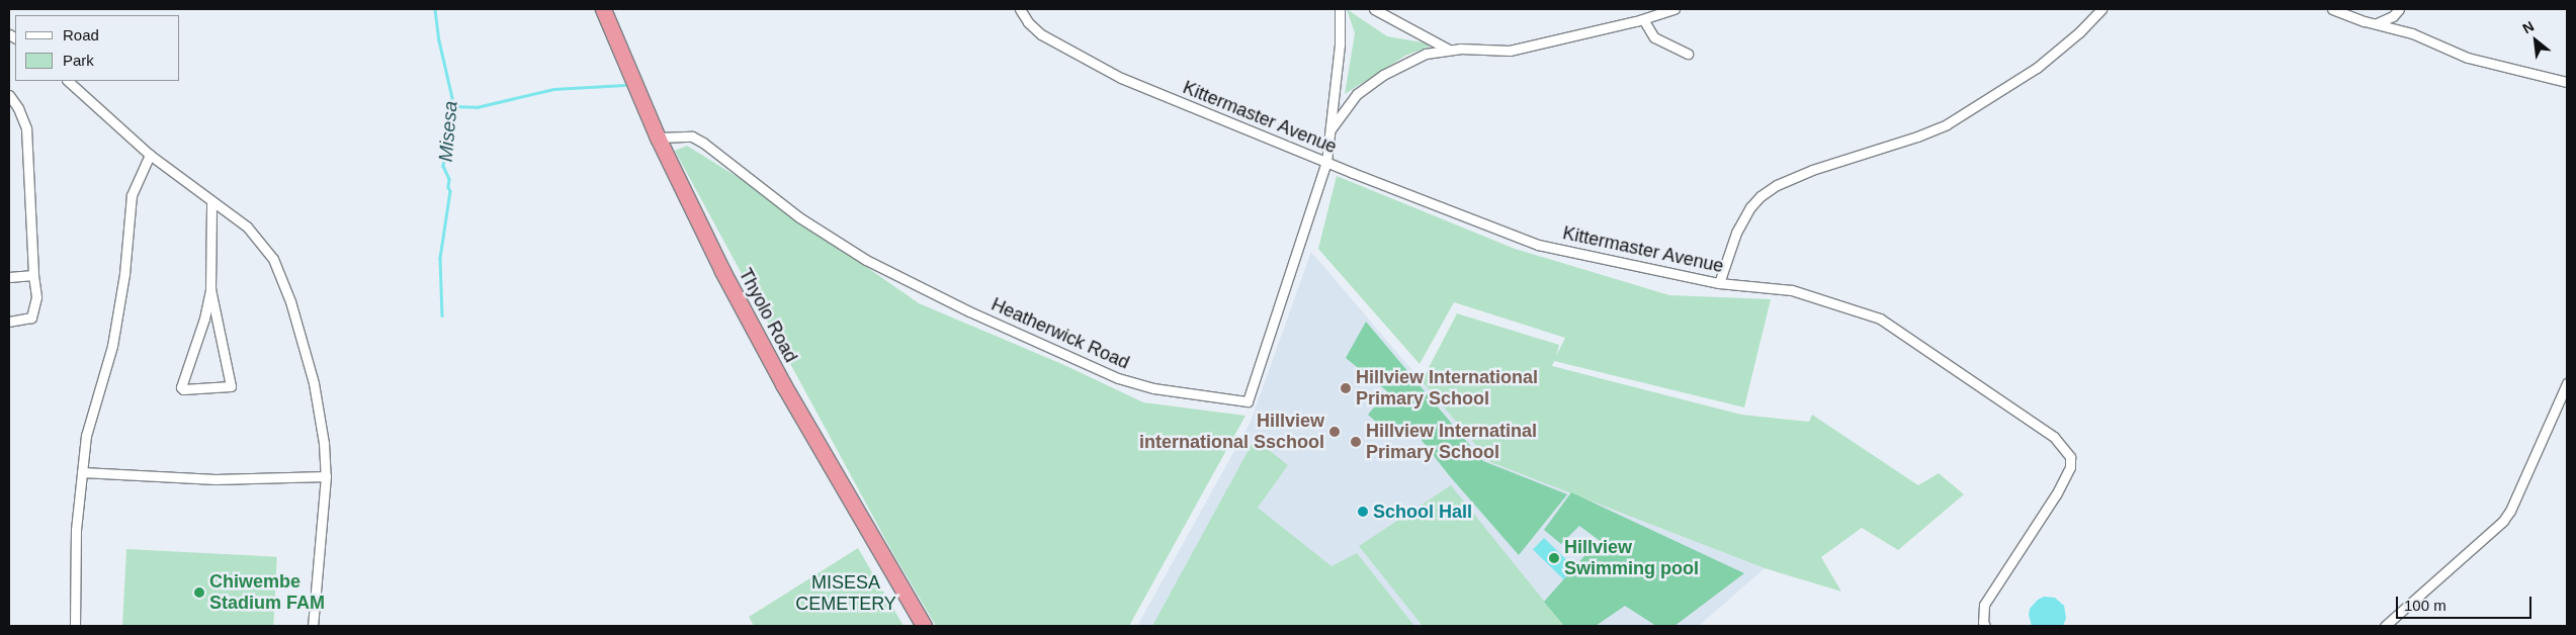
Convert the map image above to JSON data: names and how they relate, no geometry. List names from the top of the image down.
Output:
{
  "streets": {
    "highway": ["Thyolo Road"],
    "street": ["Kittermaster Avenue", "Heatherwick Road"]
  },
  "crossings": [
    ["Kittermaster Avenue", "Heatherwick Road"],
    ["Thyolo Road", "Heatherwick Road"]
  ],
  "water": ["Misesa"],
  "parks": ["MISESA CEMETERY"],
  "places": [
    "Hillview International Primary School",
    "Hillview international Sschool",
    "Hillview Internatinal Primary School",
    "School Hall",
    "Hillview Swimming pool",
    "Chiwembe Stadium FAM"
  ],
  "legend": ["Road", "Park"],
  "scale_bar": "100 m",
  "north": "top left"
}
